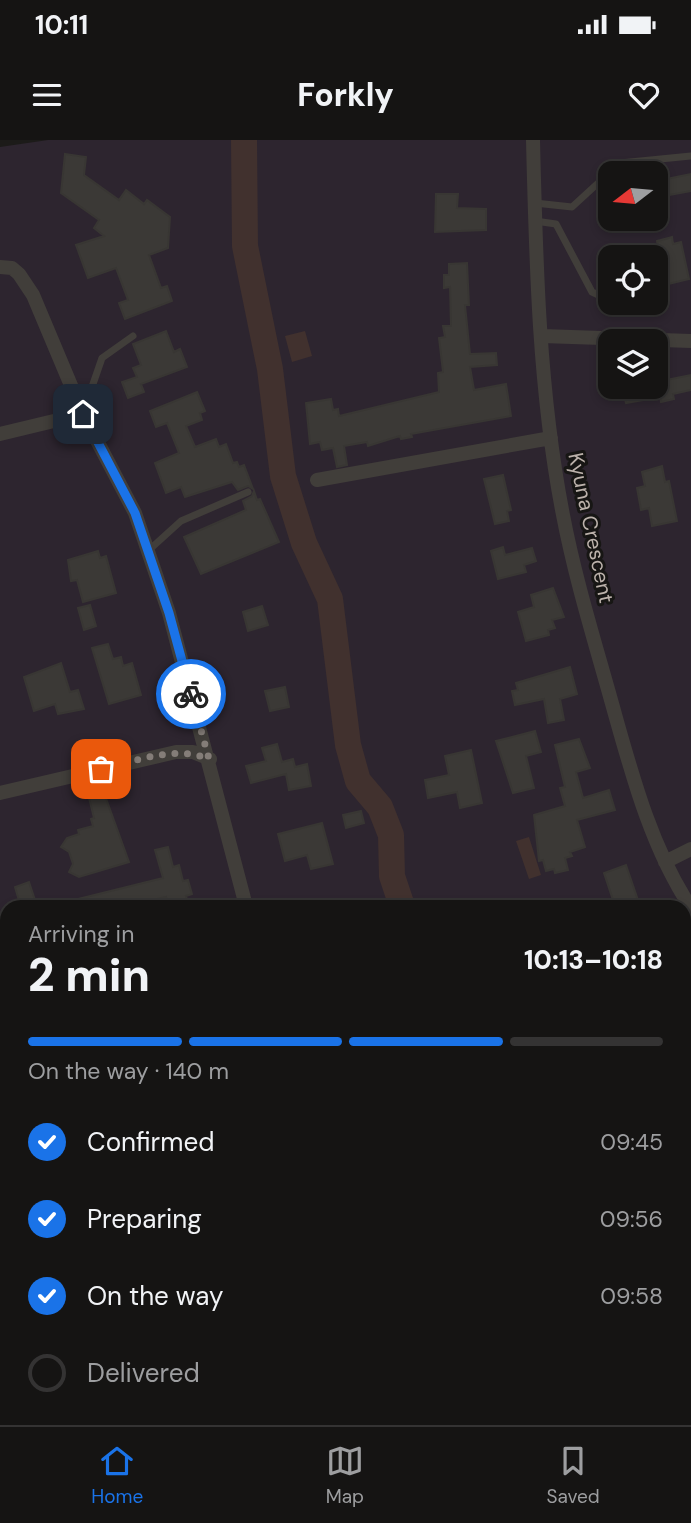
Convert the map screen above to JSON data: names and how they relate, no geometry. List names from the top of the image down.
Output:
{
  "streets": {
    "street": ["Kyuna Crescent"]
  },
  "north": "left",
  "page": {
    "status": "10:11",
    "header": "Forkly",
    "heading": ["2 min", "Arriving in", "10:13–10:18"],
    "bar": "On the way · 140 m",
    "list": [
      ["Confirmed", "09:45"],
      ["Preparing", "09:56"],
      ["On the way", "09:58"],
      "Delivered"
    ],
    "tabs": ["Home", "Map", "Saved"]
  }
}
